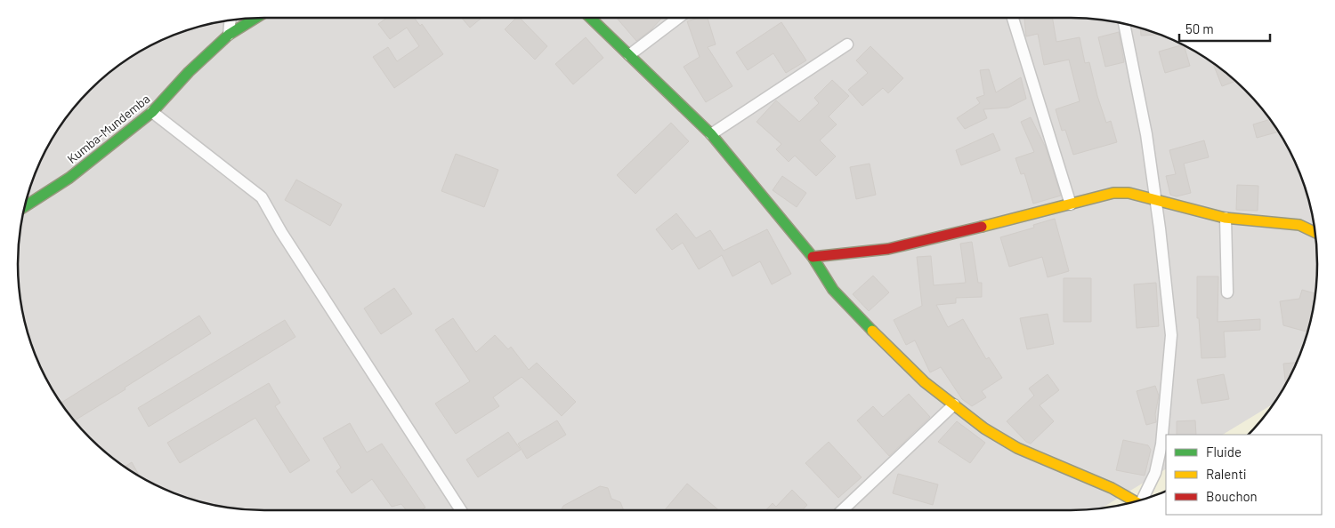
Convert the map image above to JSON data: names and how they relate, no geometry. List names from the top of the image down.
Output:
{
  "streets": {
    "main road": ["Kumba-Mundemba"]
  },
  "legend": ["Fluide", "Ralenti", "Bouchon"],
  "scale_bar": "50 m"
}
